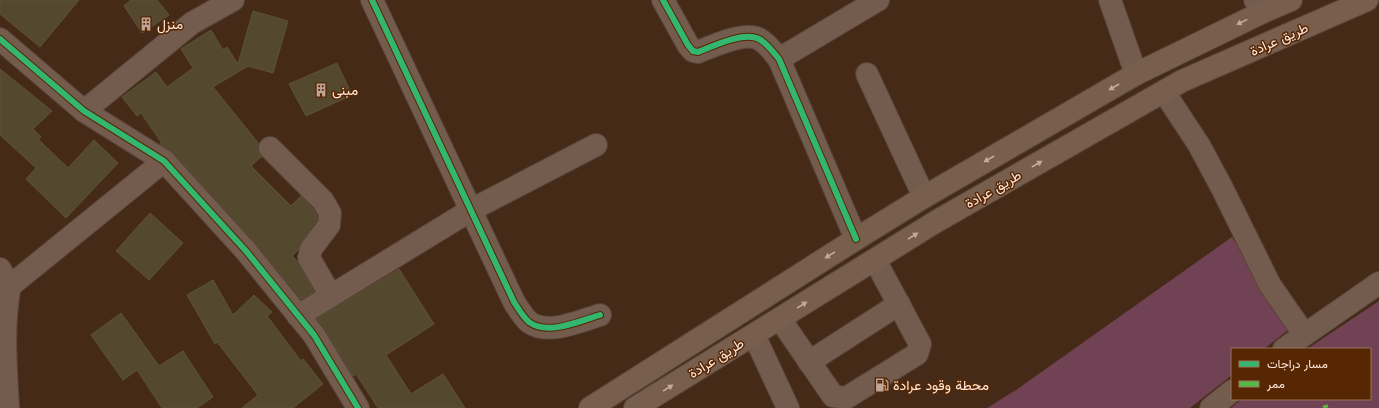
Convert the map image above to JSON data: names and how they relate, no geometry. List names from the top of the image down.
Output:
{
  "streets": {
    "main road": ["طريق عرادة"]
  },
  "places": {
    "building": ["منزل", "مبنى"],
    "fuel station": ["محطة وقود عرادة"]
  },
  "legend": ["مسار دراجات", "ممر"]
}
